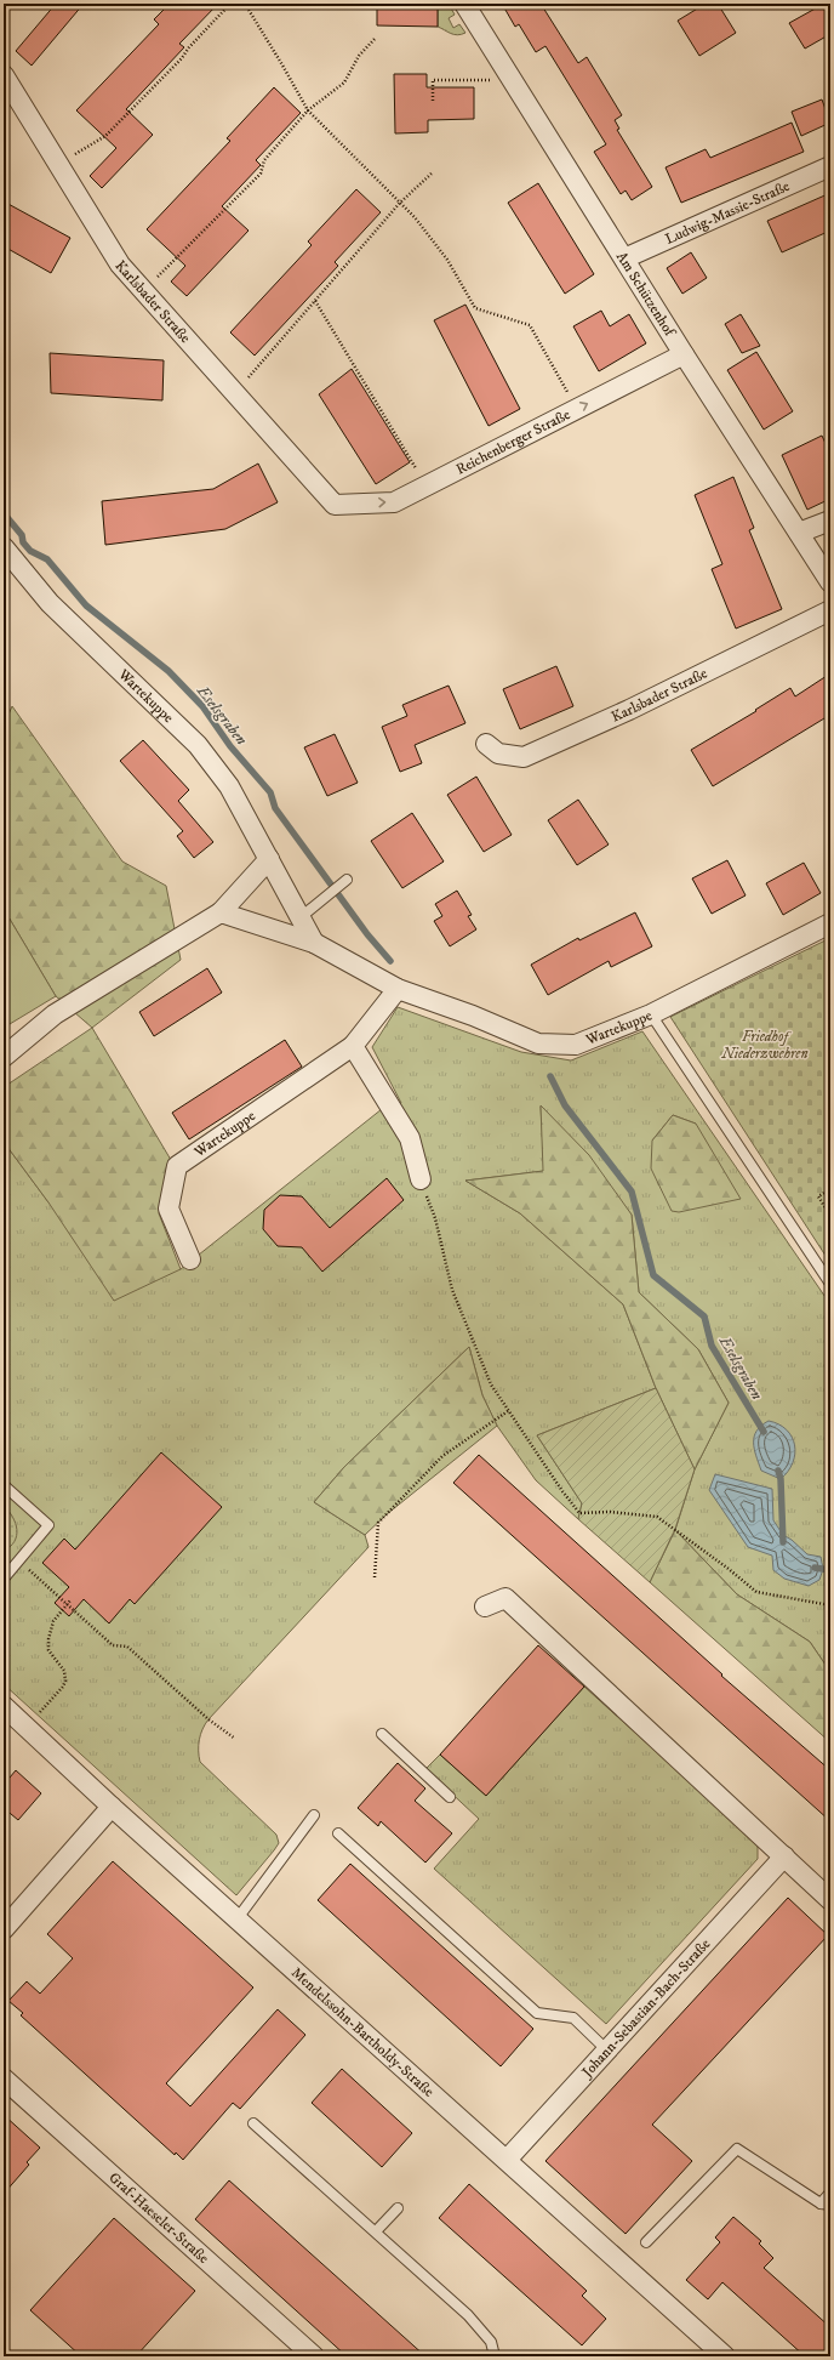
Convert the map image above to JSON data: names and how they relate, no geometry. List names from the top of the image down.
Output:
{
  "streets": {
    "street": [
      "Ludwig-Massie-Straße",
      "Am Schützenhof",
      "Karlsbader Straße",
      "Reichenberger Straße",
      "Wartekuppe",
      "Johann-Sebastian-Bach-Straße",
      "Mendelssohn-Bartholdy-Straße",
      "Graf-Haeseler-Straße"
    ]
  },
  "crossings": [
    ["Ludwig-Massie-Straße", "Am Schützenhof"],
    ["Am Schützenhof", "Reichenberger Straße"],
    ["Karlsbader Straße", "Reichenberger Straße"],
    ["Johann-Sebastian-Bach-Straße", "Mendelssohn-Bartholdy-Straße"]
  ],
  "one_way": ["Reichenberger Straße"],
  "water": ["Eselsgraben"],
  "parks": ["Friedhof Niederzwehren"]
}
